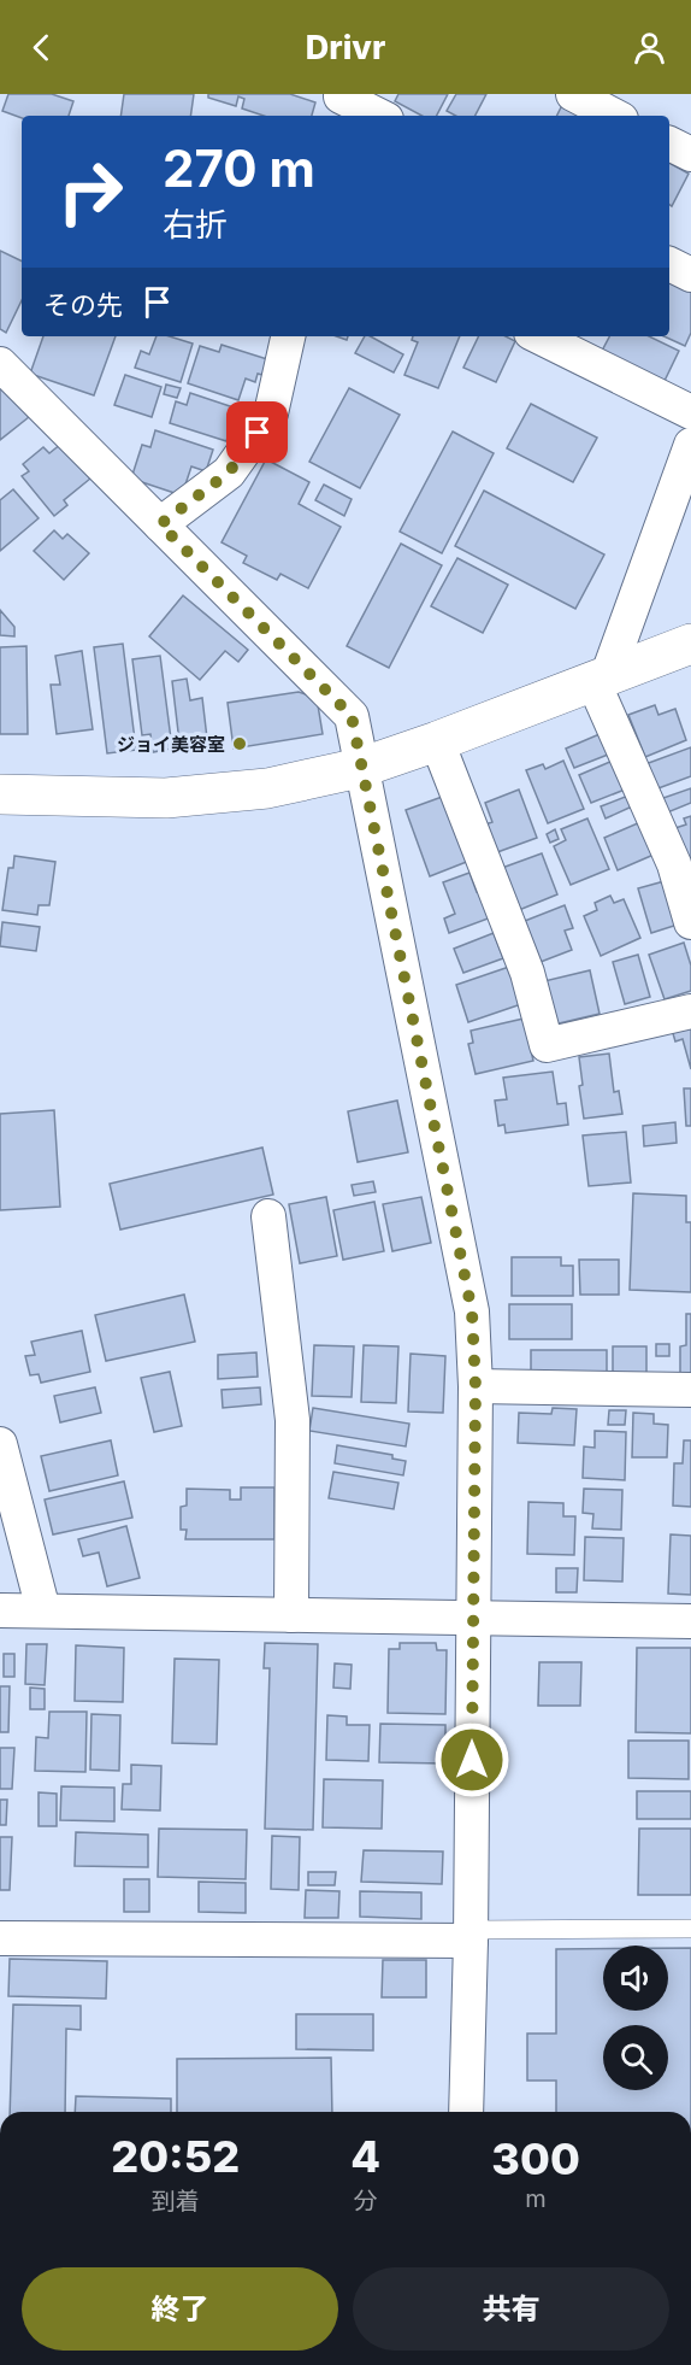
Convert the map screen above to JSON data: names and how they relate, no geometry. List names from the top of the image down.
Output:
{
  "places": ["ジョイ美容室"],
  "page": {
    "header": "Drivr",
    "turn": ["270 m", "右折"],
    "then": "その先",
    "eta": [
      "20:52",
      "到着",
      "4",
      "分",
      "300",
      "m"
    ],
    "buttons": ["終了", "共有"]
  }
}
